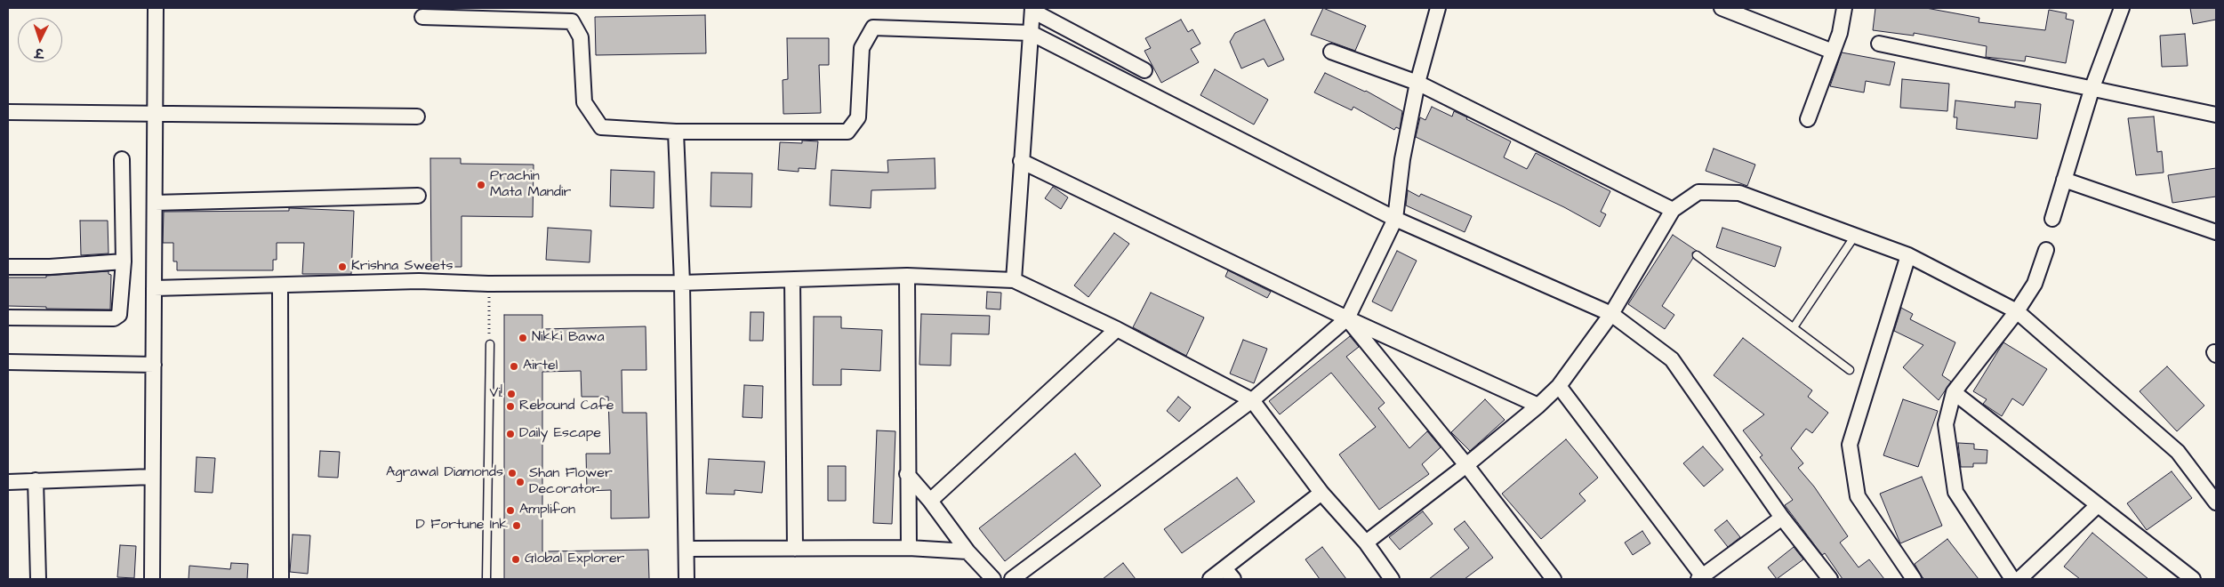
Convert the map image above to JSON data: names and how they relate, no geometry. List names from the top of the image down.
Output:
{
  "places": [
    "Prachin Mata Mandir",
    "Krishna Sweets",
    "Nikki Bawa",
    "Airtel",
    "Vi!",
    "Rebound Cafe",
    "Daily Escape",
    "Agrawal Diamonds",
    "Shan Flower Decorator",
    "Amplifon",
    "D Fortune Ink",
    "Global Explorer"
  ],
  "north": "bottom"
}
